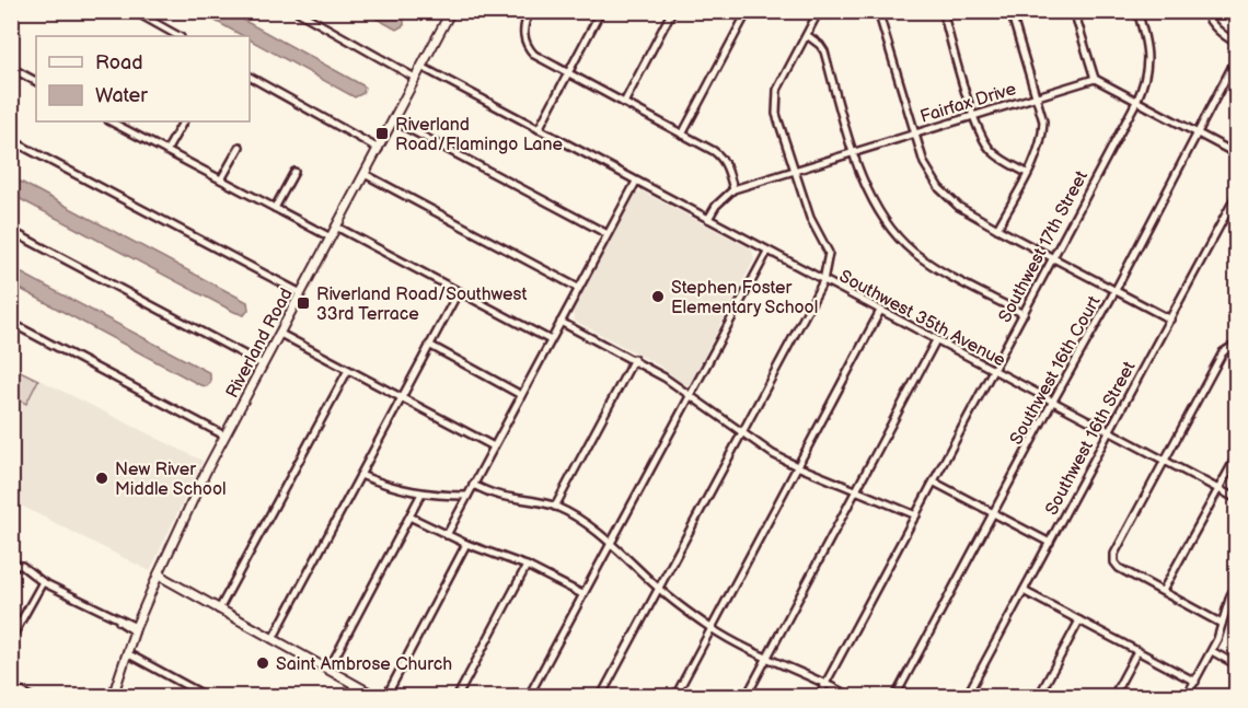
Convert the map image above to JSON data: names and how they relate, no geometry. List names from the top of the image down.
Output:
{
  "streets": {
    "street": [
      "Fairfax Drive",
      "Southwest 17th Street",
      "Southwest 35th Avenue",
      "Riverland Road",
      "Southwest 16th Court",
      "Southwest 16th Street"
    ]
  },
  "crossings": [
    ["Fairfax Drive", "Southwest 35th Avenue"],
    ["Southwest 17th Street", "Southwest 35th Avenue"],
    ["Southwest 35th Avenue", "Riverland Road"],
    ["Southwest 35th Avenue", "Southwest 16th Court"],
    ["Southwest 35th Avenue", "Southwest 16th Street"]
  ],
  "places": {
    "transit": ["Riverland Road/Flamingo Lane", "Riverland Road/Southwest 33rd Terrace"],
    "other": ["Stephen Foster Elementary School", "New River Middle School", "Saint Ambrose Church"]
  },
  "legend": ["Road", "Water"]
}
